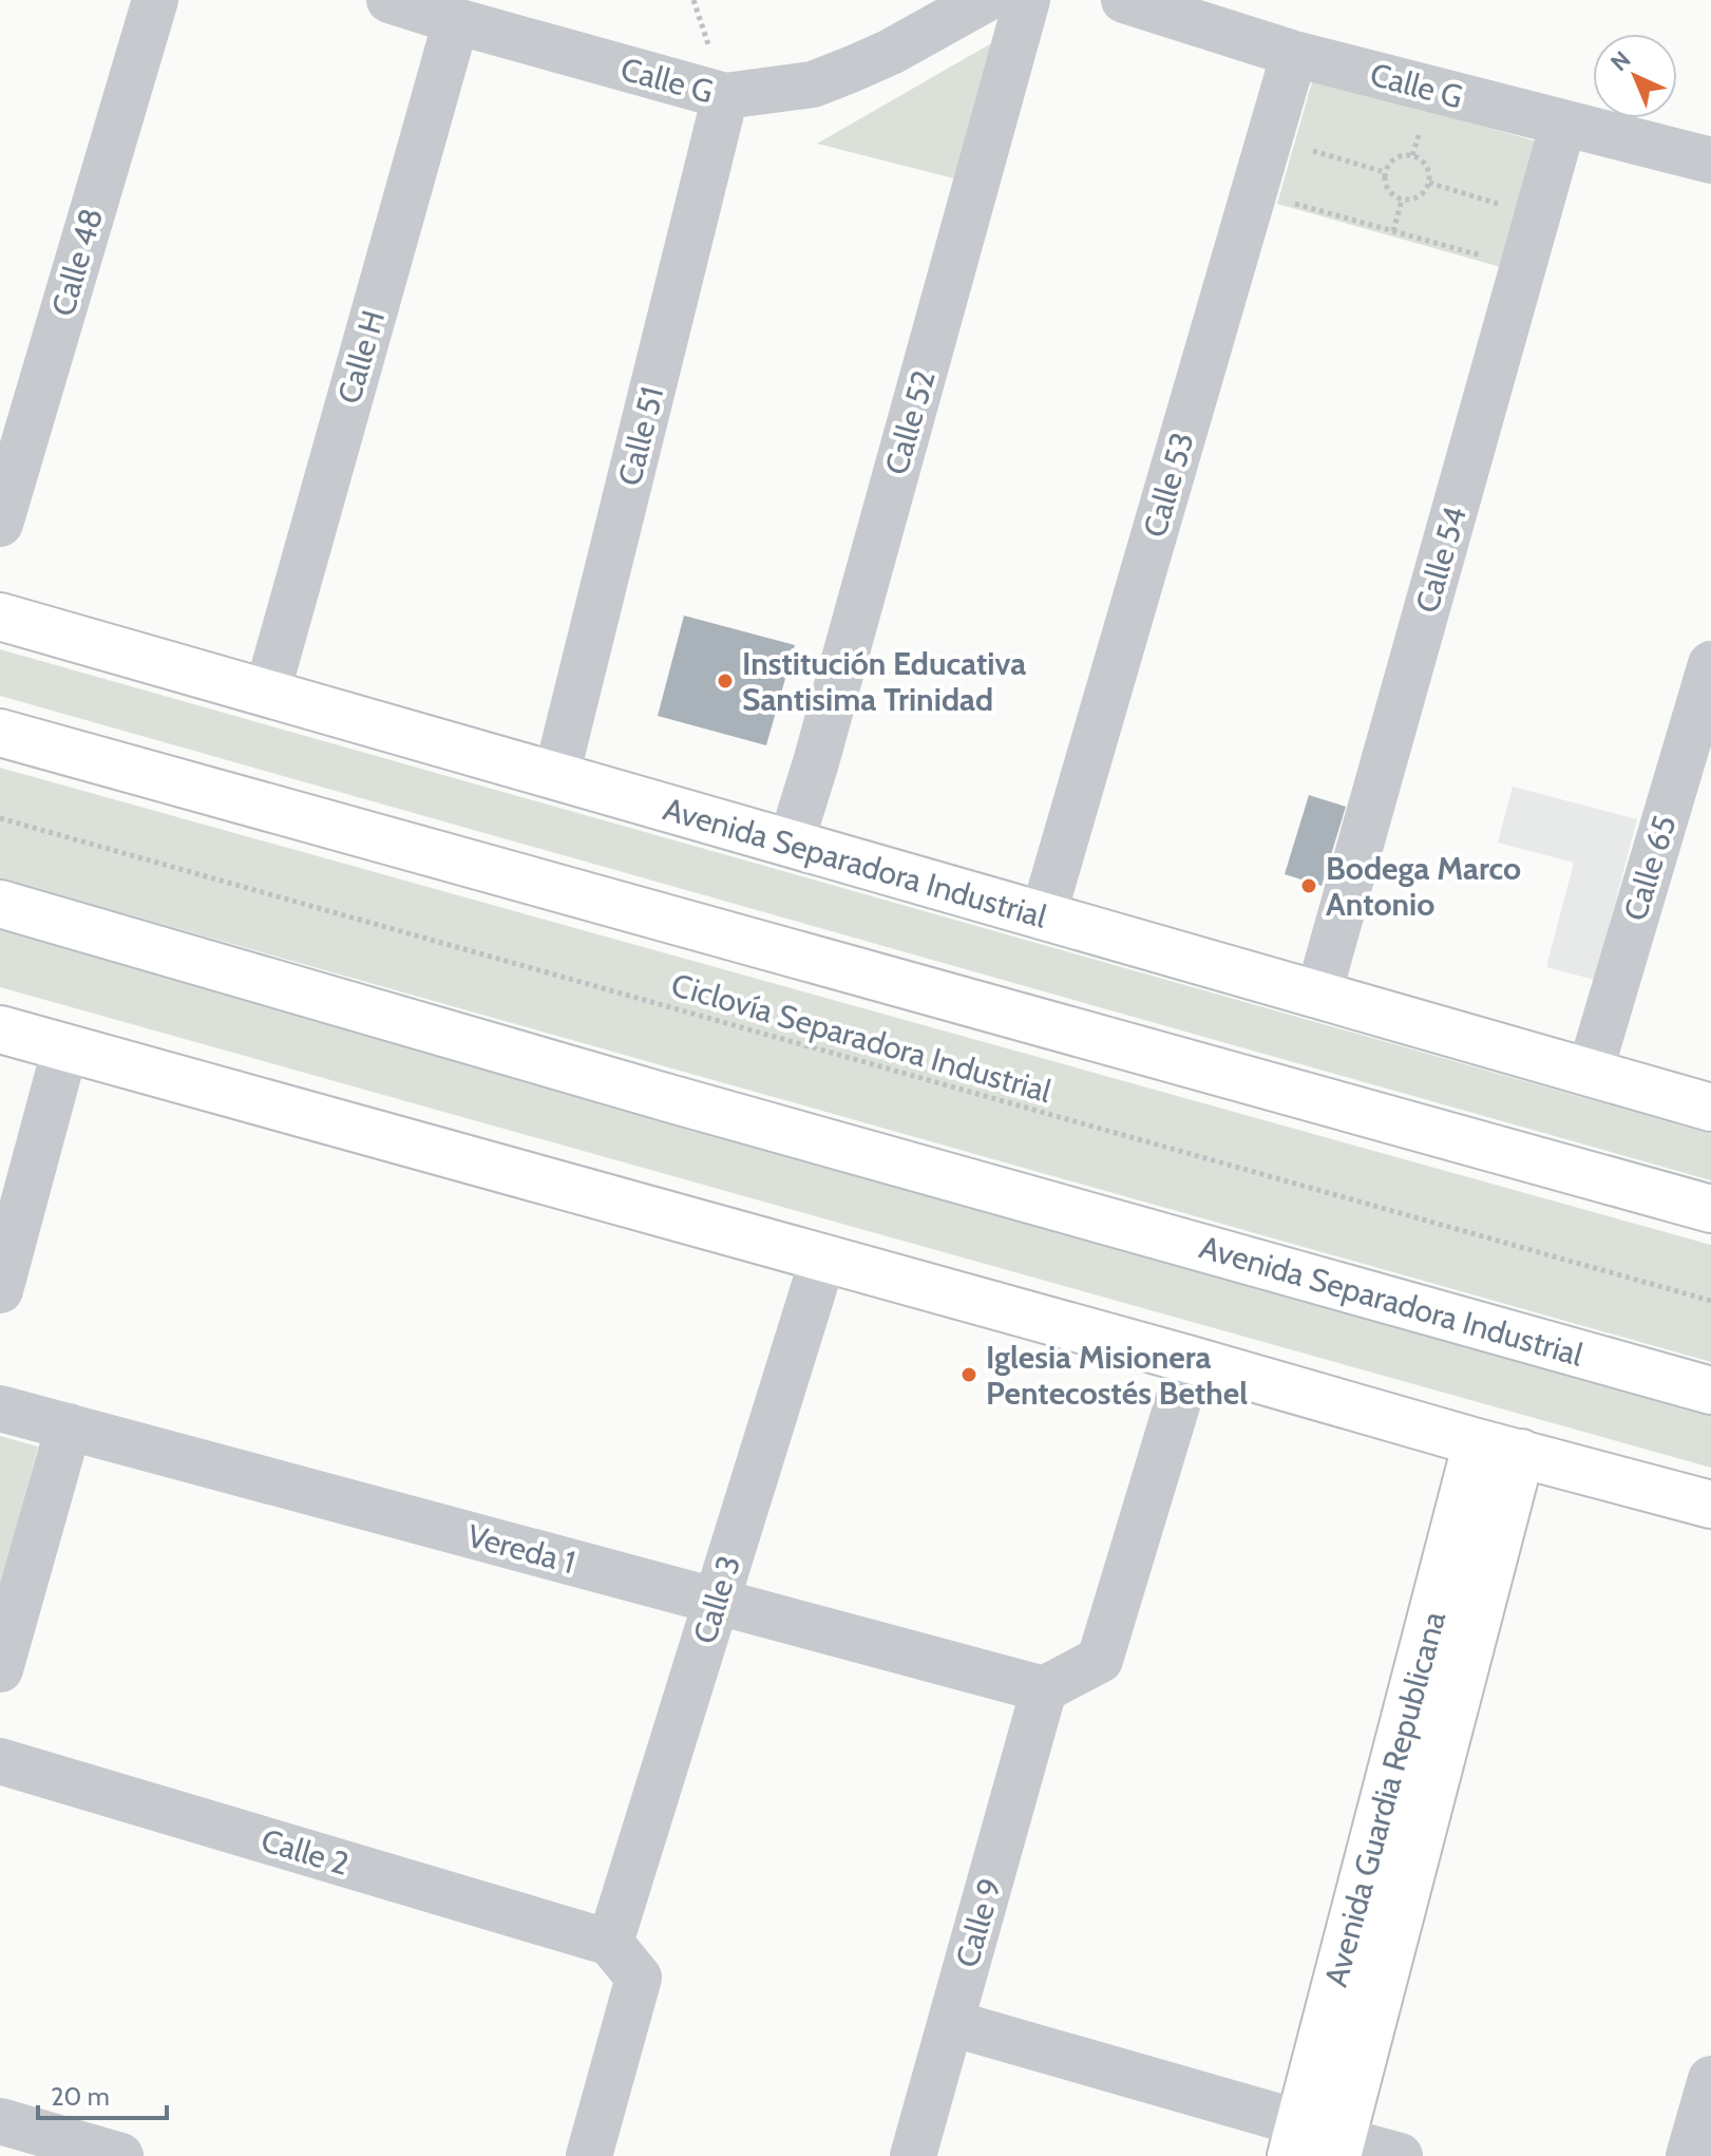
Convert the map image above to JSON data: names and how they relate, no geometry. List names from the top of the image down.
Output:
{
  "streets": {
    "street": [
      "Calle G",
      "Calle 48",
      "Calle H",
      "Calle 52",
      "Calle 51",
      "Calle 53",
      "Calle 54",
      "Avenida Separadora Industrial",
      "Calle 65",
      "Vereda 1",
      "Calle 3",
      "Avenida Guardia Republicana",
      "Calle 2",
      "Calle 9"
    ],
    "path": ["Ciclovía Separadora Industrial"]
  },
  "crossings": [
    ["Calle G", "Calle H"],
    ["Calle G", "Calle 51"],
    ["Calle G", "Calle 53"],
    ["Calle G", "Calle 54"],
    ["Calle H", "Avenida Separadora Industrial"],
    ["Calle 52", "Avenida Separadora Industrial"],
    ["Calle 51", "Avenida Separadora Industrial"],
    ["Calle 53", "Avenida Separadora Industrial"],
    ["Calle 54", "Avenida Separadora Industrial"],
    ["Avenida Separadora Industrial", "Calle 65"],
    ["Vereda 1", "Calle 3"],
    ["Vereda 1", "Calle 9"],
    ["Calle 3", "Calle 2"]
  ],
  "places": ["Institución Educativa Santisima Trinidad", "Bodega Marco Antonio", "Iglesia Misionera Pentecostés Bethel"],
  "scale_bar": "20 m",
  "north": "top left"
}
